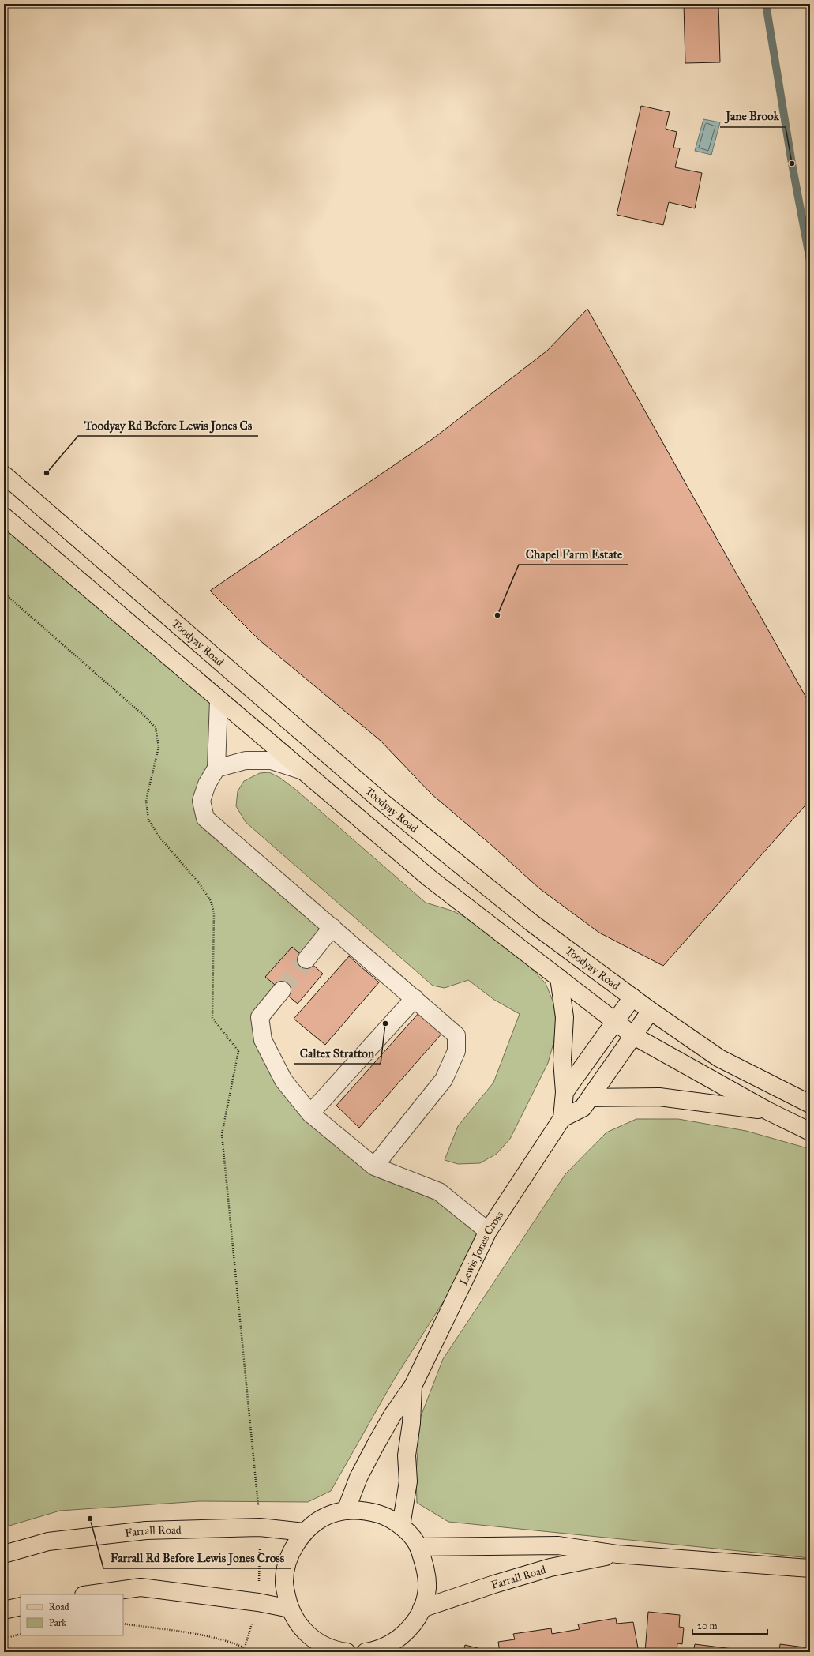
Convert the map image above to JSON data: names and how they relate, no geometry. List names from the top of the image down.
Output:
{
  "streets": {
    "main road": ["Toodyay Road", "Lewis Jones Cross", "Farrall Road"]
  },
  "places": [
    "Jane Brook",
    "Toodyay Rd Before Lewis Jones Cs",
    "Chapel Farm Estate",
    "Caltex Stratton",
    "Farrall Rd Before Lewis Jones Cross"
  ],
  "legend": ["Road", "Park"],
  "scale_bar": "20 m"
}
